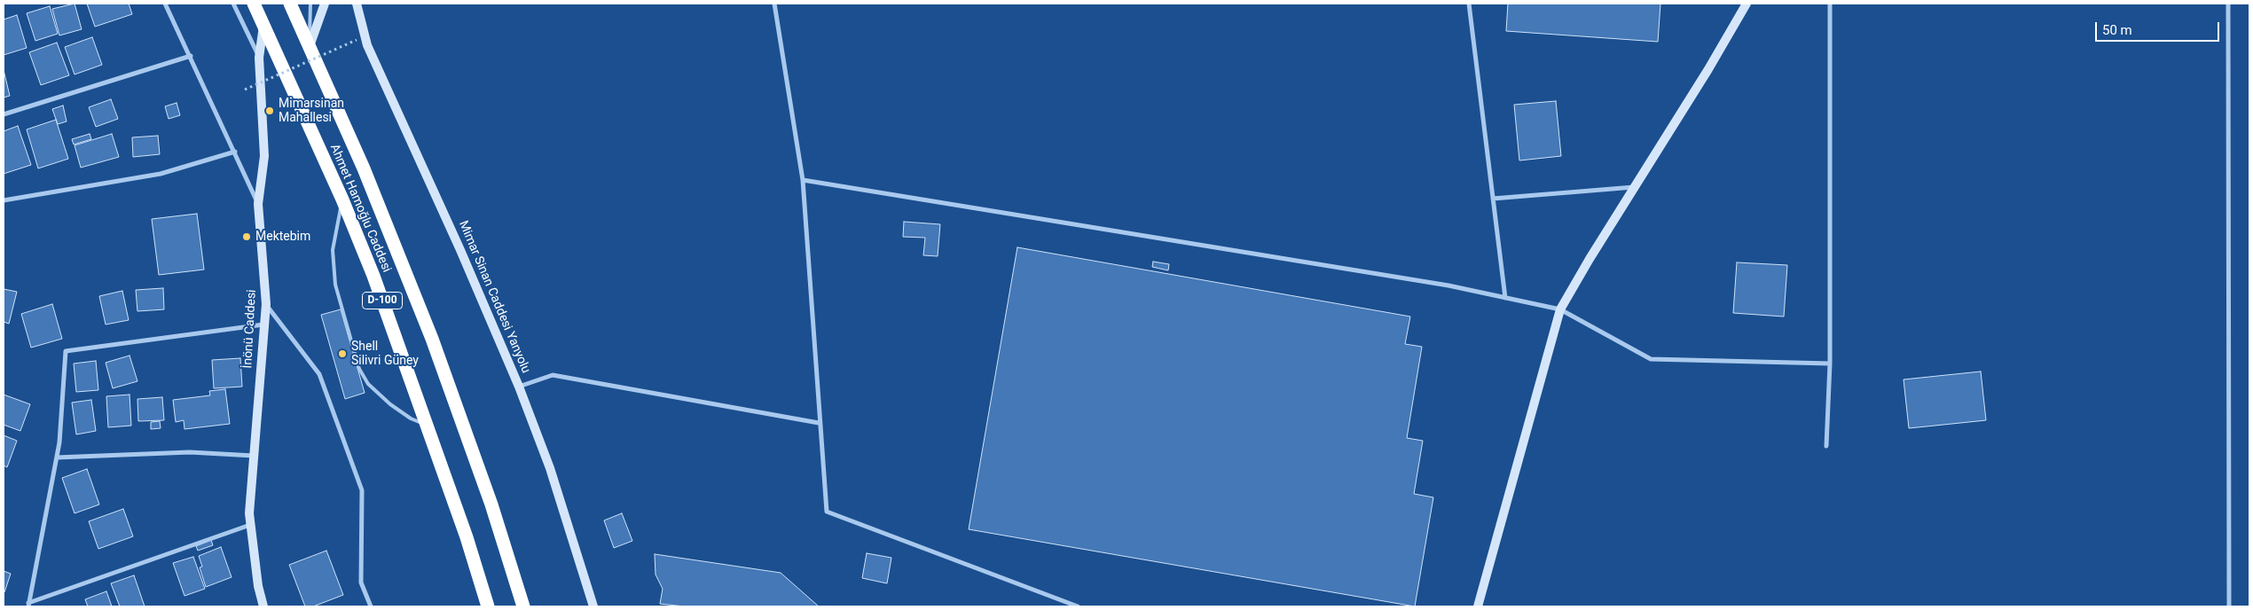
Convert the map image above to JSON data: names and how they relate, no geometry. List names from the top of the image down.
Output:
{
  "streets": {
    "highway": ["Ahmet Hamoğlu Caddesi", "D-100"],
    "main road": ["Mimar Sinan Caddesi Yanyolu", "İnönü Caddesi"]
  },
  "crossings": [
    ["Ahmet Hamoğlu Caddesi", "İnönü Caddesi"]
  ],
  "places": ["Mimarsinan Mahallesi", "Mektebim", "Shell Silivri Güney"],
  "scale_bar": "50 m"
}
